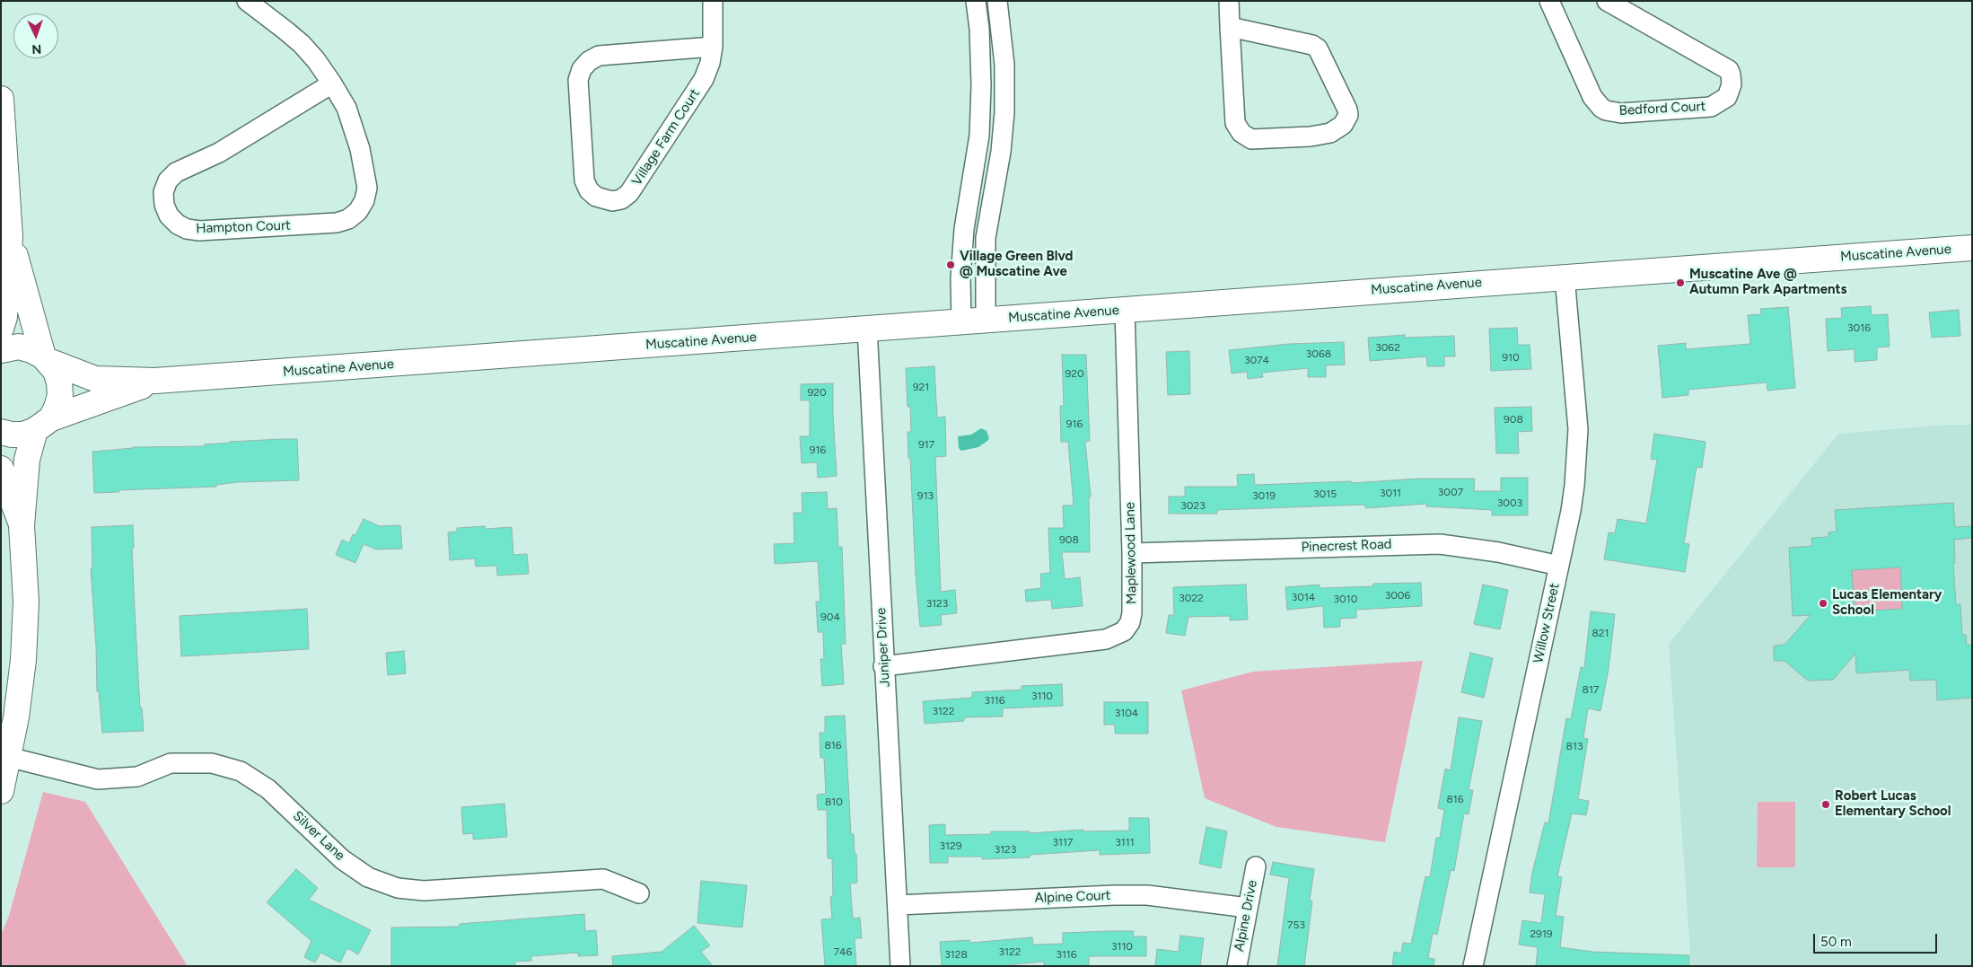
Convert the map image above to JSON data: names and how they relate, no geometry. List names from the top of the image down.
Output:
{
  "streets": {
    "main road": ["Muscatine Avenue"],
    "street": [
      "Bedford Court",
      "Village Farm Court",
      "Hampton Court",
      "Pinecrest Road",
      "Maplewood Lane",
      "Willow Street",
      "Juniper Drive",
      "Silver Lane",
      "Alpine Court",
      "Alpine Drive"
    ]
  },
  "crossings": [
    ["Muscatine Avenue", "Maplewood Lane"],
    ["Muscatine Avenue", "Willow Street"],
    ["Muscatine Avenue", "Juniper Drive"],
    ["Pinecrest Road", "Maplewood Lane"],
    ["Pinecrest Road", "Willow Street"],
    ["Maplewood Lane", "Juniper Drive"],
    ["Juniper Drive", "Alpine Court"],
    ["Alpine Court", "Alpine Drive"]
  ],
  "places": [
    "Village Green Blvd @ Muscatine Ave",
    "Muscatine Ave @ Autumn Park Apartments",
    "Lucas Elementary School",
    "Robert Lucas Elementary School"
  ],
  "house_numbers": [
    "3016",
    "3062",
    "3068",
    "910",
    "3074",
    "920",
    "921",
    "920",
    "908",
    "916",
    "917",
    "916",
    "3007",
    "3011",
    "3015",
    "913",
    "3019",
    "3003",
    "3023",
    "908",
    "3006",
    "3014",
    "3022",
    "3010",
    "3123",
    "904",
    "821",
    "817",
    "3110",
    "3116",
    "3122",
    "3104",
    "816",
    "813",
    "816",
    "810",
    "3117",
    "3111",
    "3129",
    "3123",
    "753",
    "2919",
    "3110",
    "746",
    "3122",
    "3128",
    "3116"
  ],
  "scale_bar": "50 m",
  "north": "bottom"
}
